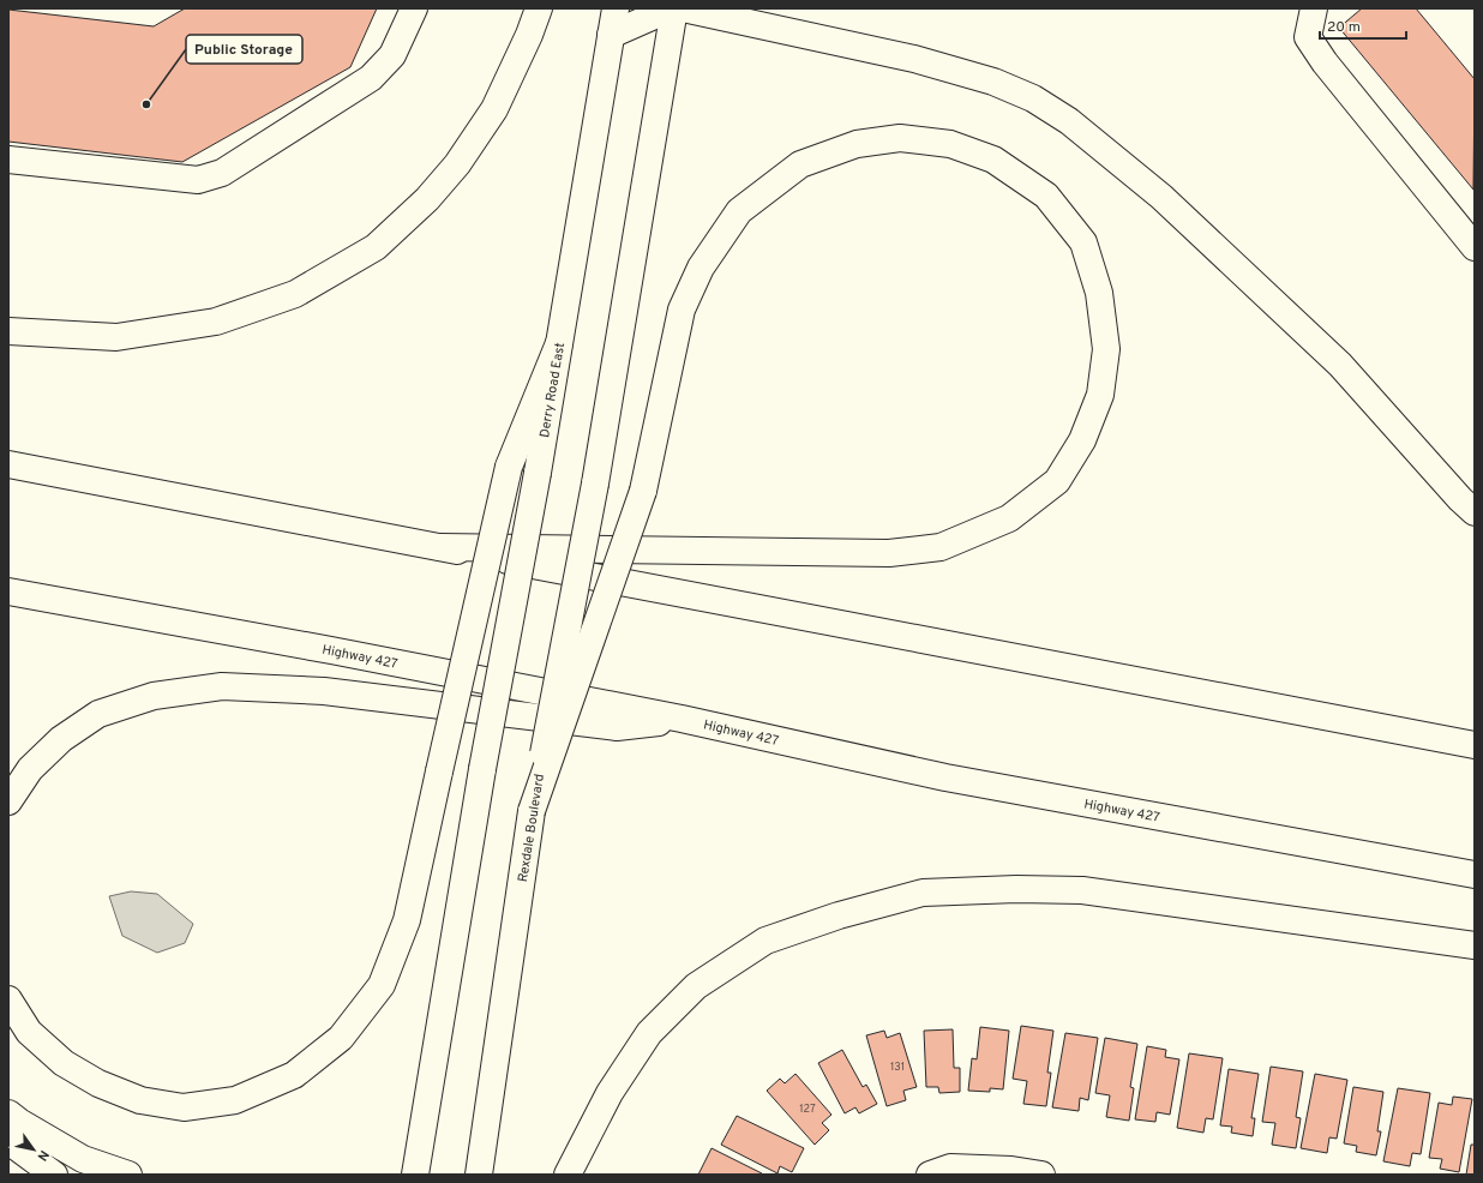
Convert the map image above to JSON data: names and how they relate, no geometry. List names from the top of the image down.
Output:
{
  "streets": {
    "main road": ["Derry Road East", "Highway 427", "Rexdale Boulevard"]
  },
  "places": ["Public Storage"],
  "house_numbers": ["131", "127"],
  "scale_bar": "20 m",
  "north": "bottom right"
}
